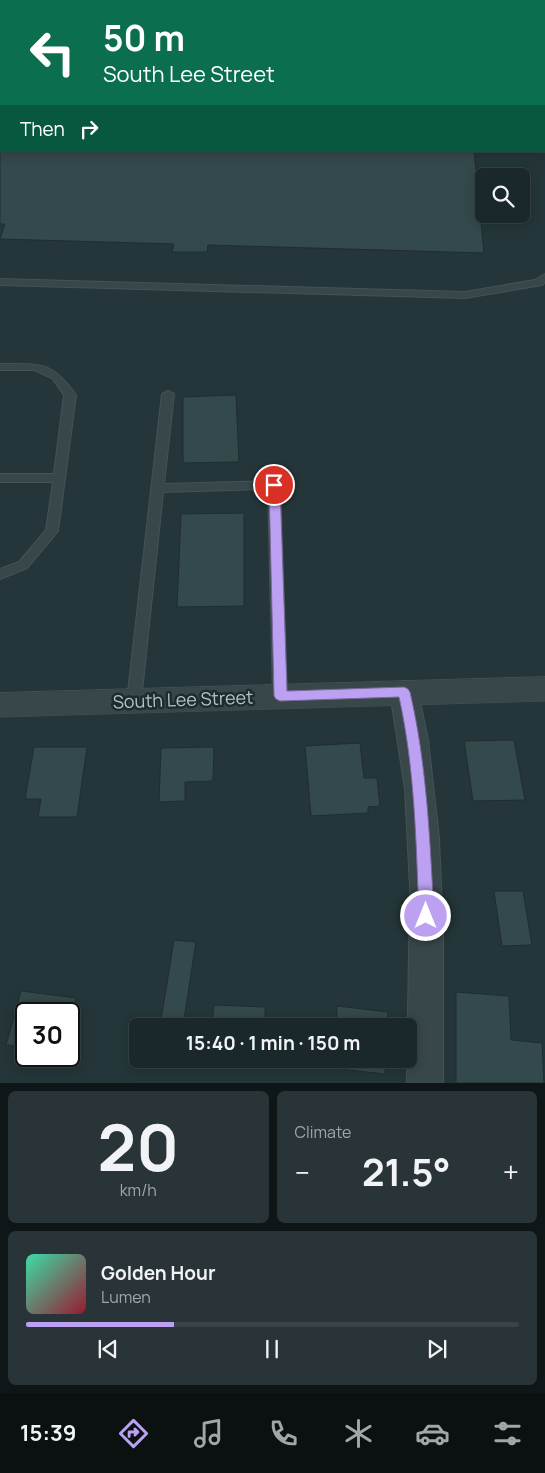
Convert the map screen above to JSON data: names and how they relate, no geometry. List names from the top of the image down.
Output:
{
  "streets": {
    "street": ["South Lee Street"]
  },
  "page": {
    "turn": ["50 m", "South Lee Street"],
    "then": "Then",
    "limit": "30",
    "trip": "15:40 · 1 min · 150 m",
    "tile": [
      ["20", "km/h"],
      "Climate"
    ],
    "heat": ["−", "21.5°", "+"],
    "song": ["Golden Hour", "Lumen"],
    "tabs": "15:39"
  }
}
